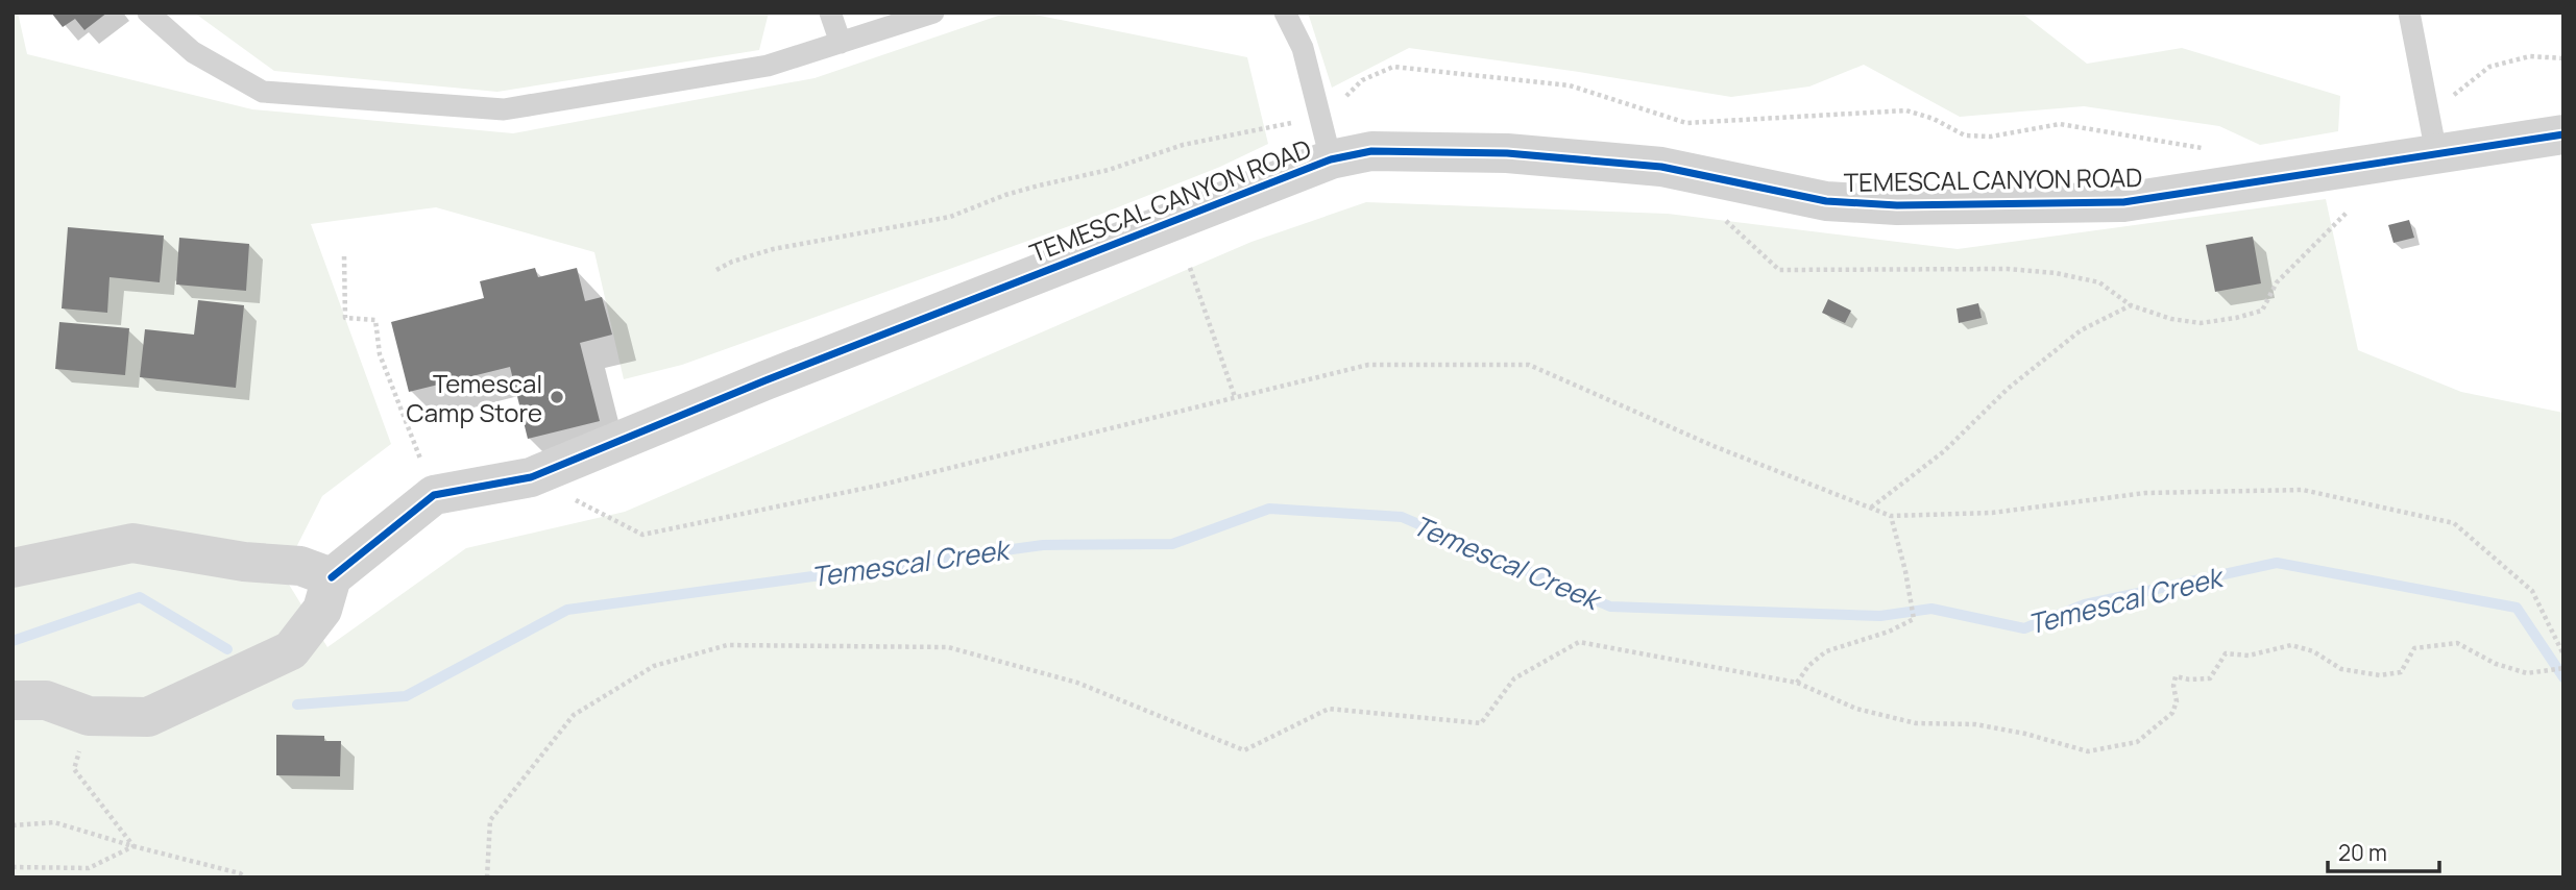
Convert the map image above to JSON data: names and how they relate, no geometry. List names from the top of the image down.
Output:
{
  "streets": {
    "street": ["TEMESCAL CANYON ROAD"]
  },
  "water": ["Temescal Creek"],
  "places": ["Temescal Camp Store"],
  "scale_bar": "20 m"
}
